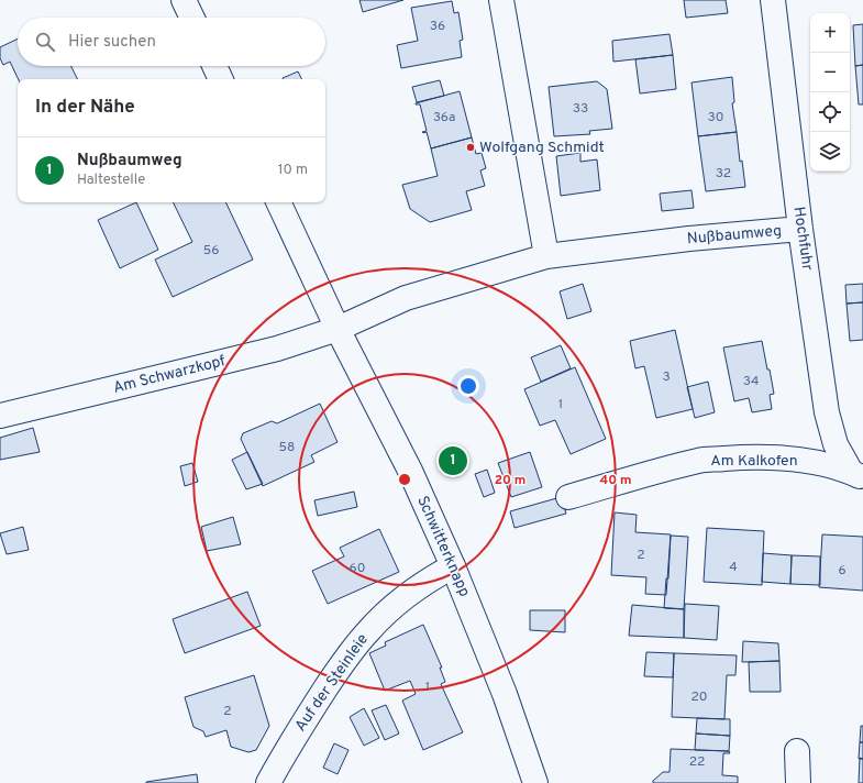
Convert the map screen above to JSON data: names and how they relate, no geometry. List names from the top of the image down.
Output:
{
  "streets": {
    "street": [
      "Nußbaumweg",
      "Hochfuhr",
      "Am Schwarzkopf",
      "Am Kalkofen",
      "Schwitterknapp",
      "Auf der Steinleie"
    ]
  },
  "crossings": [
    ["Nußbaumweg", "Hochfuhr"],
    ["Nußbaumweg", "Am Schwarzkopf"],
    ["Nußbaumweg", "Schwitterknapp"],
    ["Hochfuhr", "Am Kalkofen"],
    ["Am Schwarzkopf", "Schwitterknapp"],
    ["Schwitterknapp", "Auf der Steinleie"]
  ],
  "places": ["Wolfgang Schmidt"],
  "house_numbers": [
    "36",
    "33",
    "36a",
    "30",
    "32",
    "56",
    "3",
    "34",
    "1",
    "58",
    "2",
    "4",
    "60",
    "6",
    "1",
    "20",
    "2",
    "22"
  ],
  "page": {
    "map_buttons": ["+", "−"],
    "search": "Hier suchen",
    "heading": "In der Nähe",
    "list": [
      {
        "mark": "1",
        "name": "Nußbaumweg",
        "note": "Haltestelle",
        "value": "10 m"
      }
    ],
    "pins": "1"
  },
  "rings": ["20 m", "40 m"]
}
